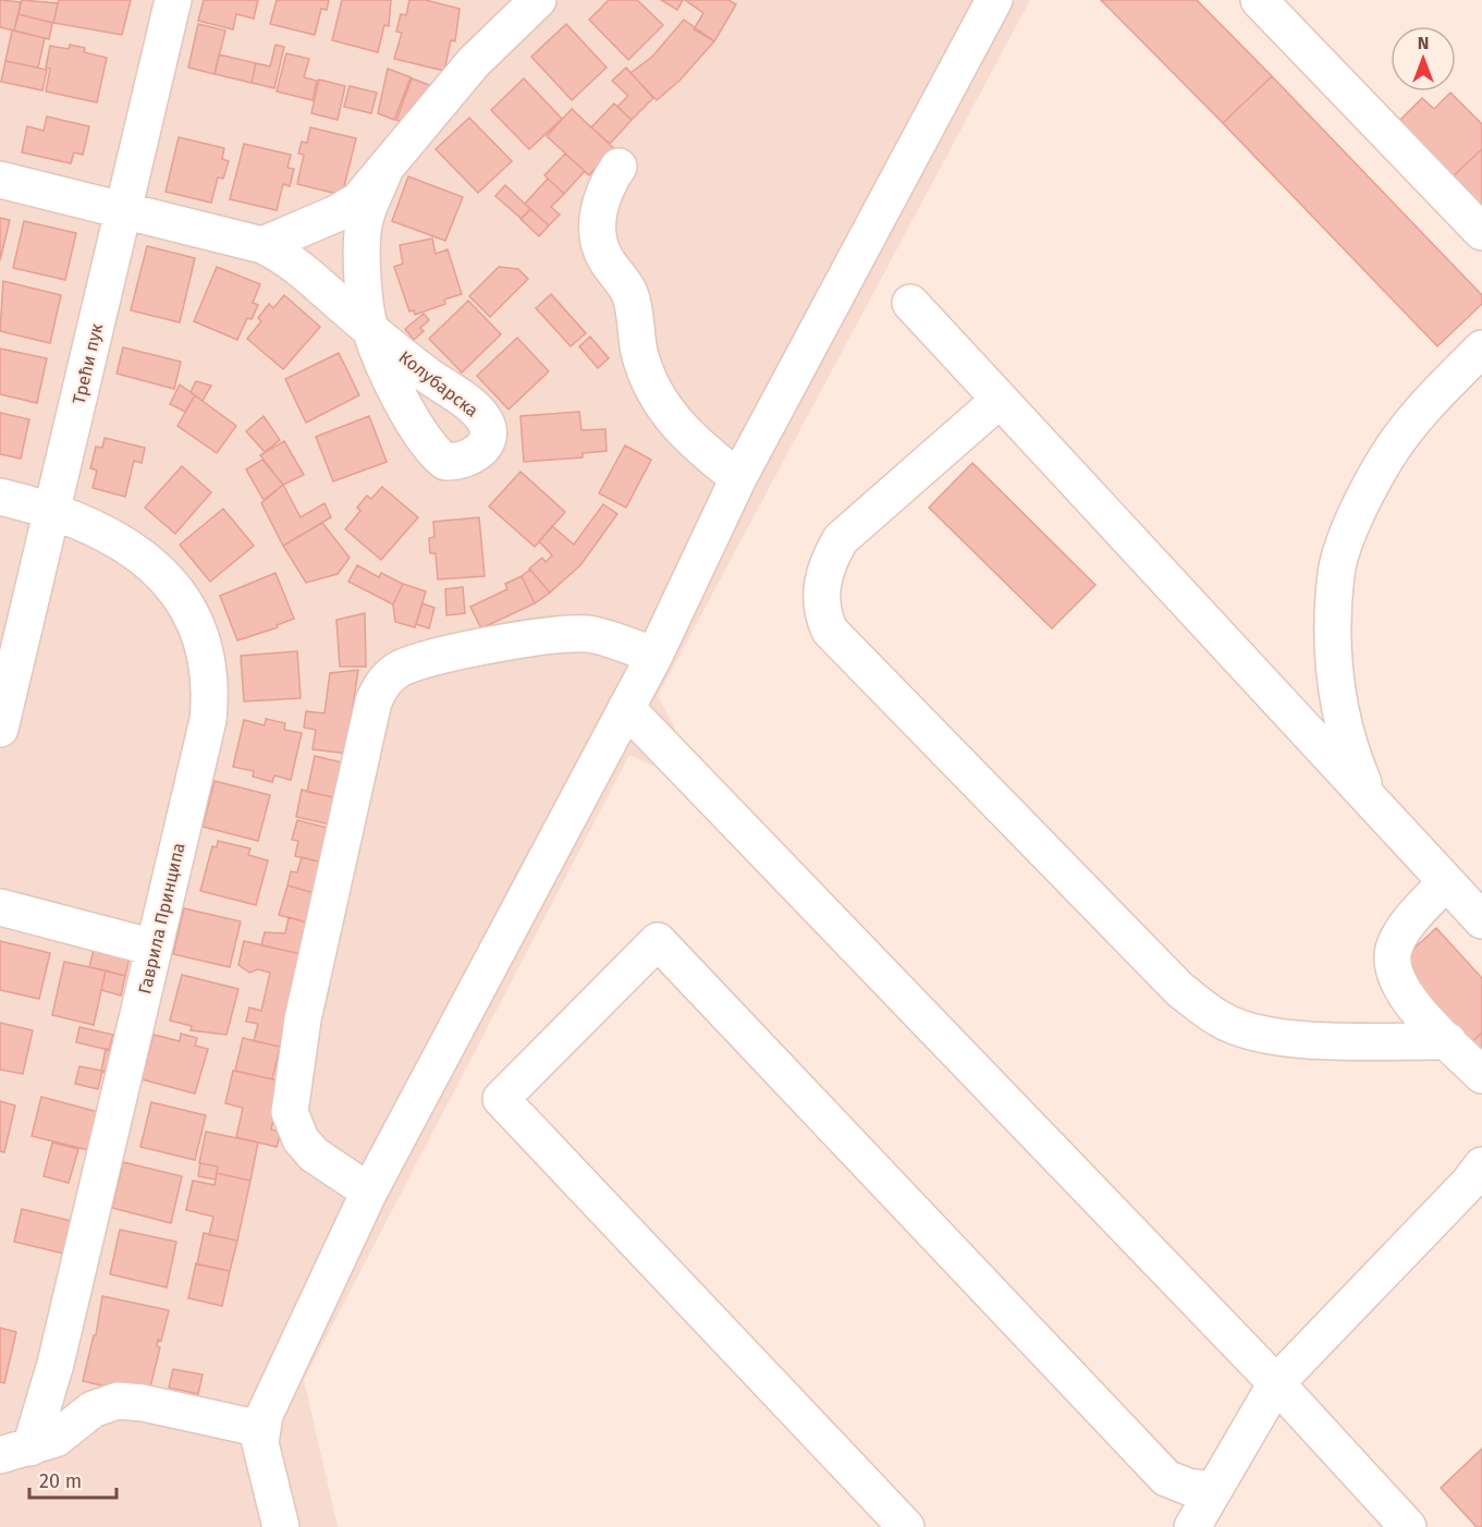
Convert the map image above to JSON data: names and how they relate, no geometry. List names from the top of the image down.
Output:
{
  "streets": {
    "street": ["Трећи пук", "Гаврила Принципа"]
  },
  "crossings": [
    ["Трећи пук", "Гаврила Принципа"]
  ],
  "scale_bar": "20 m",
  "north": "top"
}
